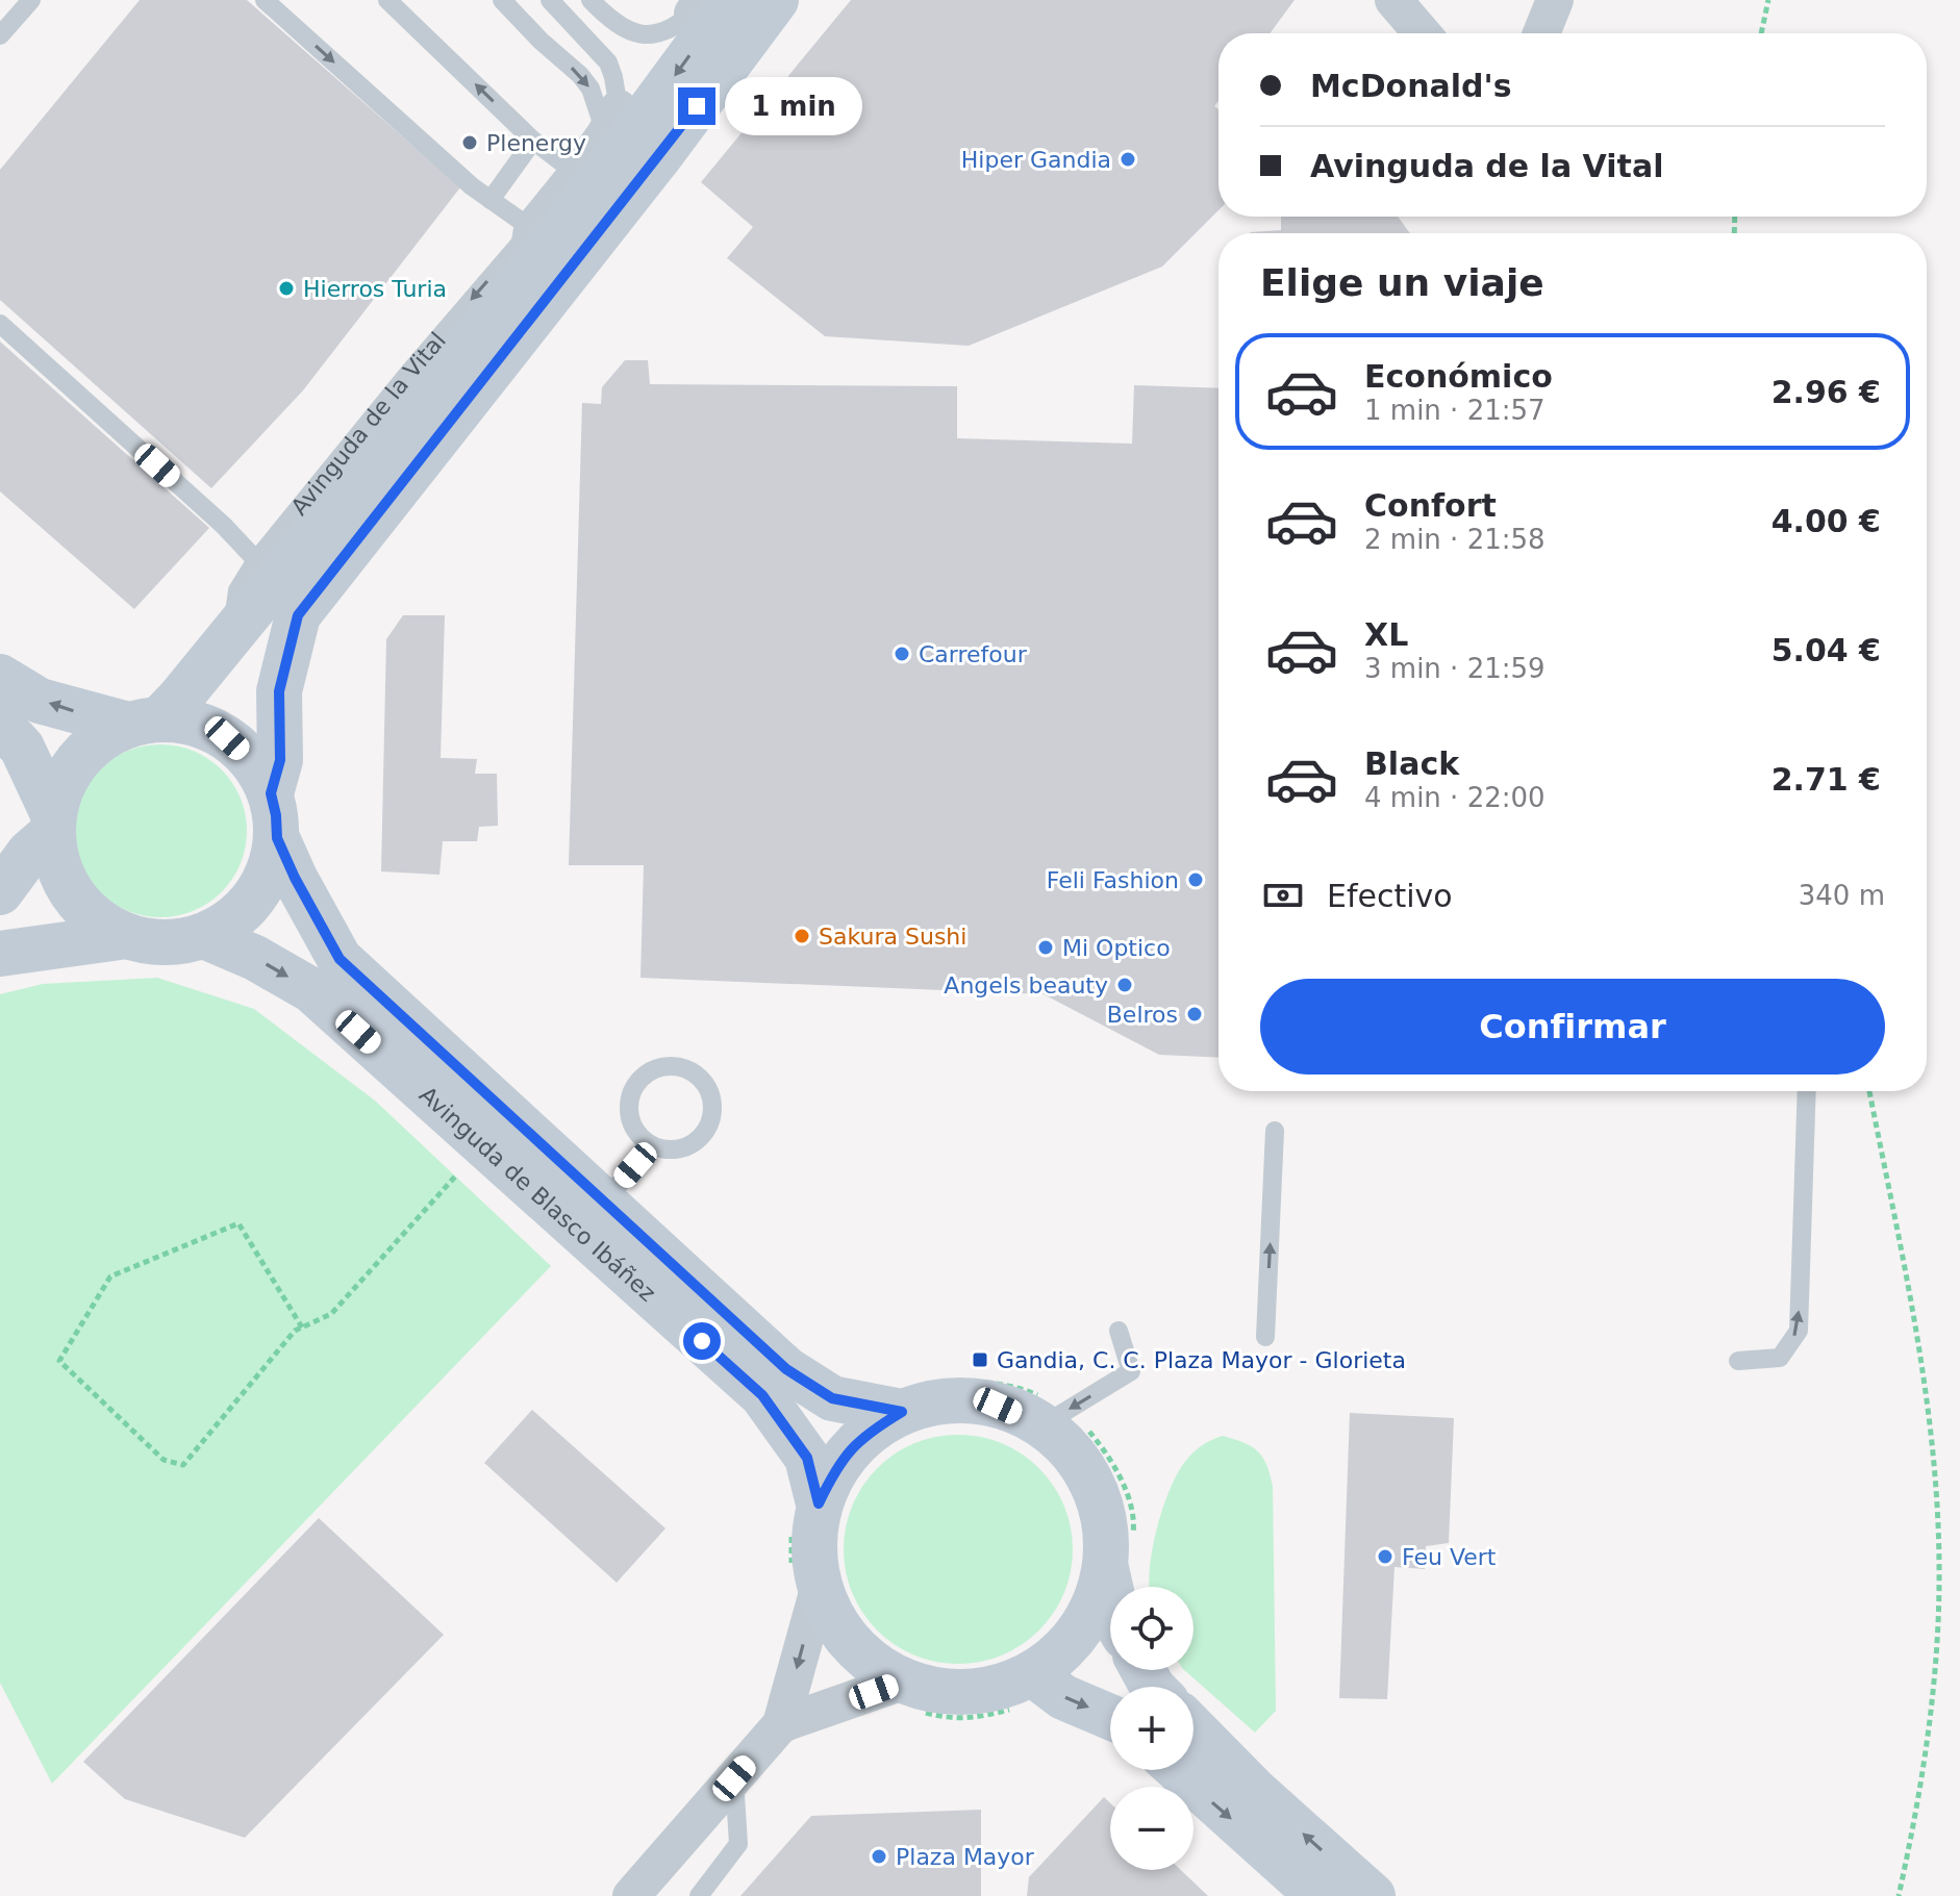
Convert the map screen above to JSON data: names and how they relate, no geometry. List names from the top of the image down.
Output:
{
  "streets": {
    "main road": ["Avinguda de la Vital", "Avinguda de Blasco Ibáñez"]
  },
  "crossings": [
    ["Avinguda de la Vital", "Avinguda de Blasco Ibáñez"]
  ],
  "places": {
    "other": [
      "Plenergy",
      "Hiper Gandia",
      "Hierros Turia",
      "Carrefour",
      "Feli Fashion",
      "Sakura Sushi",
      "Mi Optico",
      "Angels beauty",
      "Belros",
      "Feu Vert",
      "Plaza Mayor"
    ],
    "transit": ["Gandia, C. C. Plaza Mayor - Glorieta"]
  },
  "page": {
    "banner": ["McDonald's", "Avinguda de la Vital"],
    "bubble": "1 min",
    "heading": "Elige un viaje",
    "list": [
      {
        "name": "Económico",
        "note": "1 min · 21:57",
        "value": "2.96 €"
      },
      {
        "name": "Confort",
        "note": "2 min · 21:58",
        "value": "4.00 €"
      },
      {
        "name": "XL",
        "note": "3 min · 21:59",
        "value": "5.04 €"
      },
      {
        "name": "Black",
        "note": "4 min · 22:00",
        "value": "2.71 €"
      }
    ],
    "pay": ["Efectivo", "340 m"],
    "buttons": "Confirmar",
    "map_buttons": ["+", "−"]
  }
}
